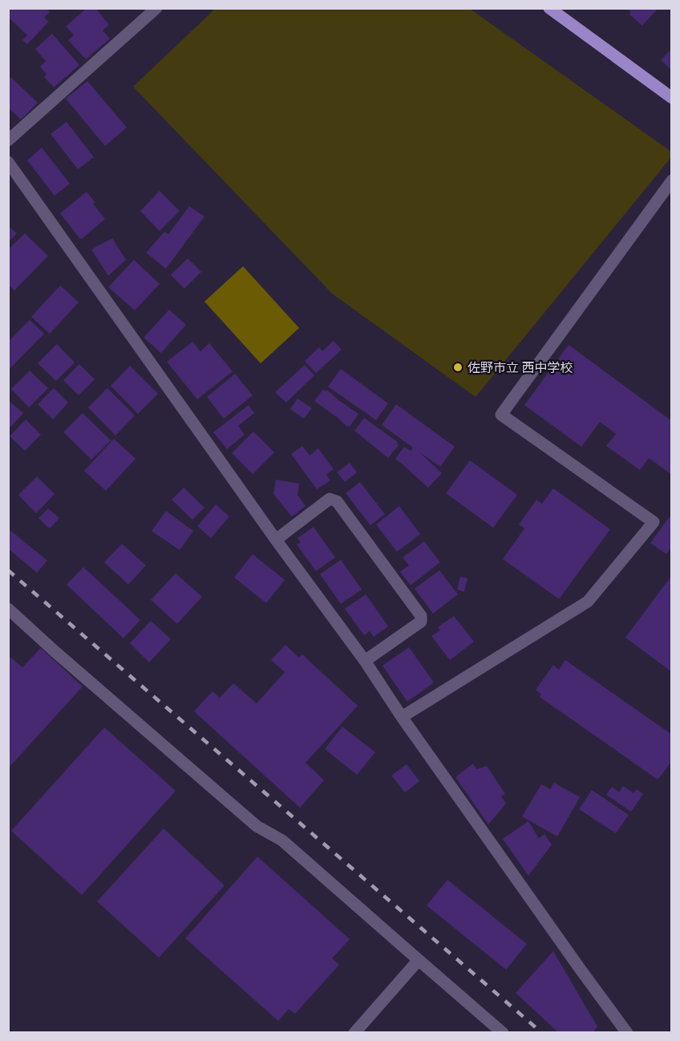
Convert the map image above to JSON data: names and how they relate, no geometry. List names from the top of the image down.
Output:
{
  "places": ["佐野市立 西中学校"]
}
